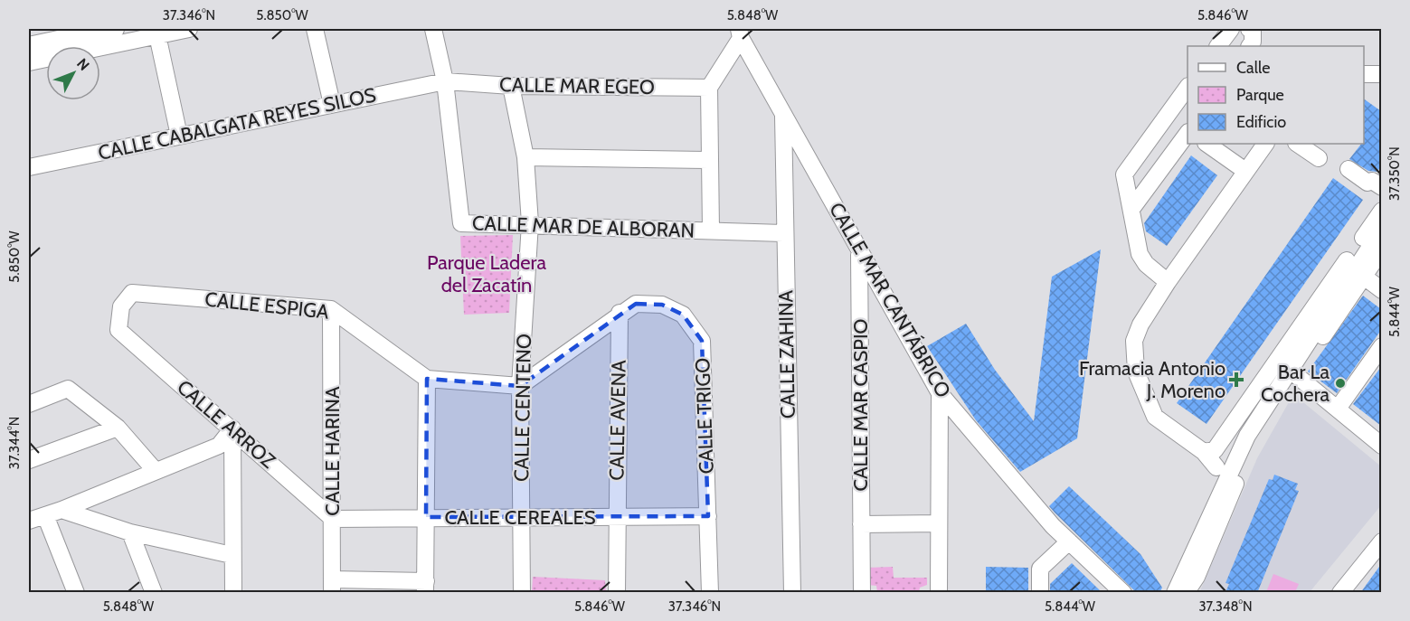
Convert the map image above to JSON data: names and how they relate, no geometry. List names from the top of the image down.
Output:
{
  "streets": {
    "street": [
      "CALLE MAR EGEO",
      "CALLE CABALGATA REYES SILOS",
      "CALLE MAR DE ALBORAN",
      "CALLE MAR CANTÁBRICO",
      "CALLE ESPIGA",
      "CALLE ZAHINA",
      "CALLE MAR CASPIO",
      "CALLE CENTENO",
      "CALLE TRIGO",
      "CALLE AVENA",
      "CALLE ARROZ",
      "CALLE HARINA",
      "CALLE CEREALES"
    ]
  },
  "crossings": [
    ["CALLE MAR EGEO", "CALLE CABALGATA REYES SILOS"],
    ["CALLE MAR EGEO", "CALLE MAR DE ALBORAN"],
    ["CALLE MAR EGEO", "CALLE CENTENO"],
    ["CALLE CABALGATA REYES SILOS", "CALLE MAR DE ALBORAN"],
    ["CALLE MAR DE ALBORAN", "CALLE ZAHINA"],
    ["CALLE MAR DE ALBORAN", "CALLE CENTENO"],
    ["CALLE MAR CANTÁBRICO", "CALLE ZAHINA"],
    ["CALLE MAR CANTÁBRICO", "CALLE MAR CASPIO"],
    ["CALLE ESPIGA", "CALLE ARROZ"],
    ["CALLE ESPIGA", "CALLE HARINA"],
    ["CALLE CENTENO", "CALLE TRIGO"],
    ["CALLE CENTENO", "CALLE CEREALES"],
    ["CALLE TRIGO", "CALLE AVENA"],
    ["CALLE TRIGO", "CALLE CEREALES"],
    ["CALLE AVENA", "CALLE CEREALES"],
    ["CALLE ARROZ", "CALLE HARINA"],
    ["CALLE ARROZ", "CALLE CEREALES"],
    ["CALLE HARINA", "CALLE CEREALES"]
  ],
  "parks": ["Parque Ladera del Zacatín"],
  "places": {
    "health": ["Framacia Antonio J. Moreno"],
    "other": ["Bar La Cochera"]
  },
  "legend": ["Calle", "Parque", "Edificio"],
  "north": "top right",
  "coordinates": [
    "37.346°N",
    "5.850°W",
    "5.848°W",
    "5.846°W",
    "37.350°N",
    "5.844°W",
    "37.344°N",
    "37.348°N"
  ]
}
